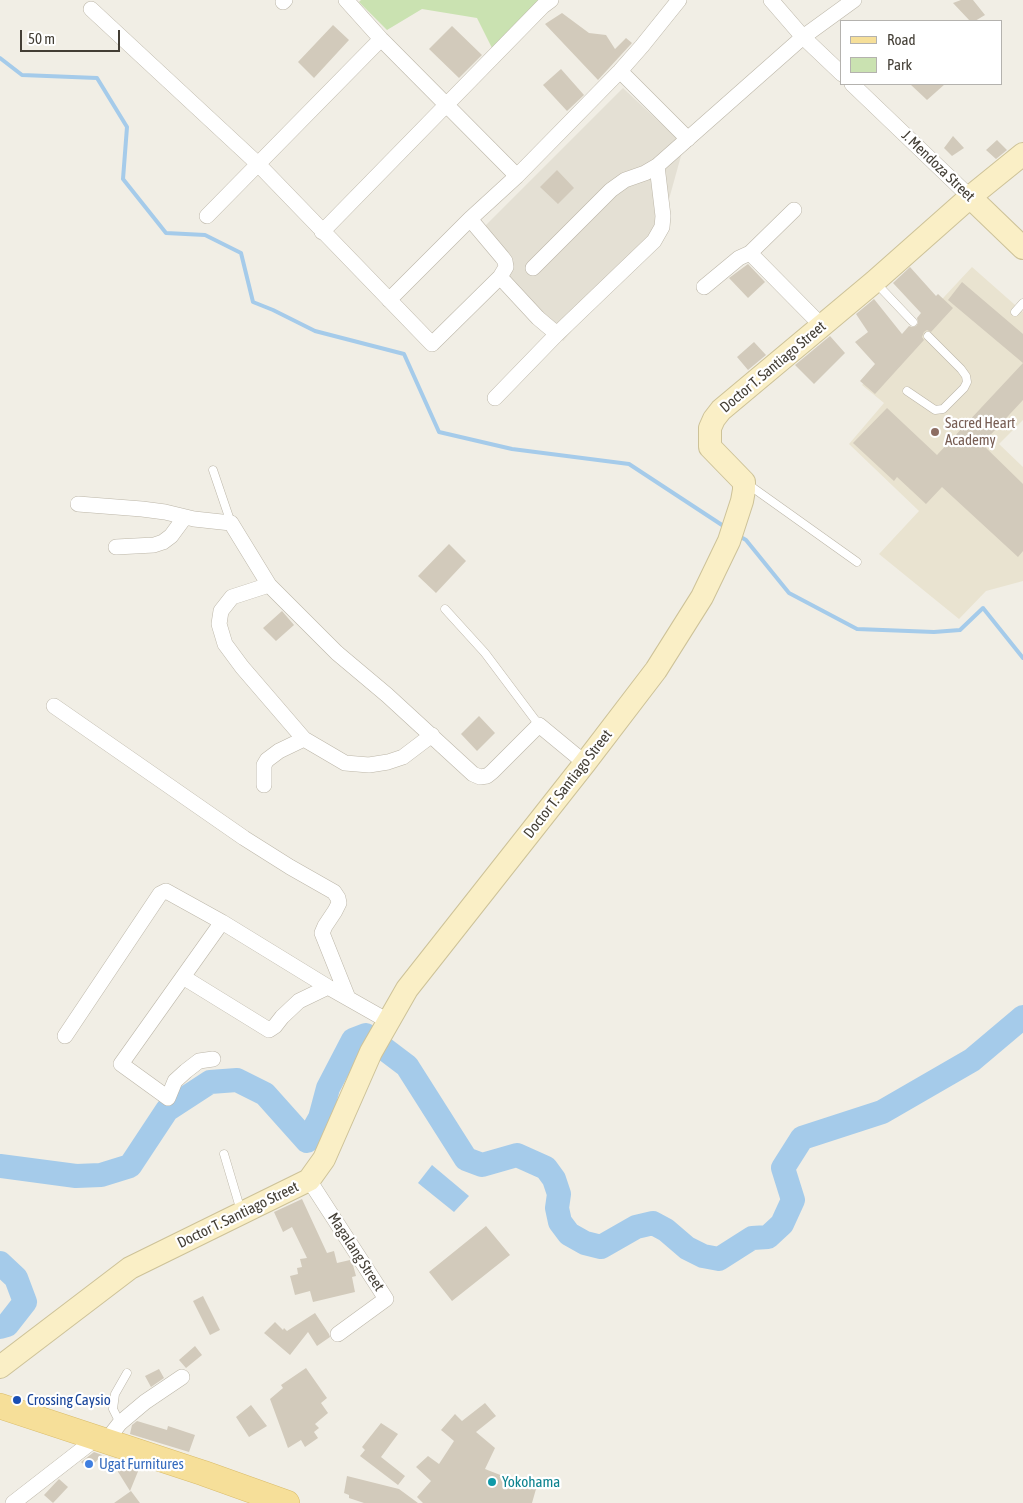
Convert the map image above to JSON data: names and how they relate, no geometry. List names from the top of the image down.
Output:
{
  "streets": {
    "street": ["J. Mendoza Street", "Doctor T. Santiago Street", "Magalang Street"]
  },
  "crossings": [
    ["J. Mendoza Street", "Doctor T. Santiago Street"],
    ["Doctor T. Santiago Street", "Magalang Street"]
  ],
  "places": [
    "Sacred Heart Academy",
    "Crossing Caysio",
    "Ugat Furnitures",
    "Yokohama"
  ],
  "legend": ["Road", "Park"],
  "scale_bar": "50 m"
}
